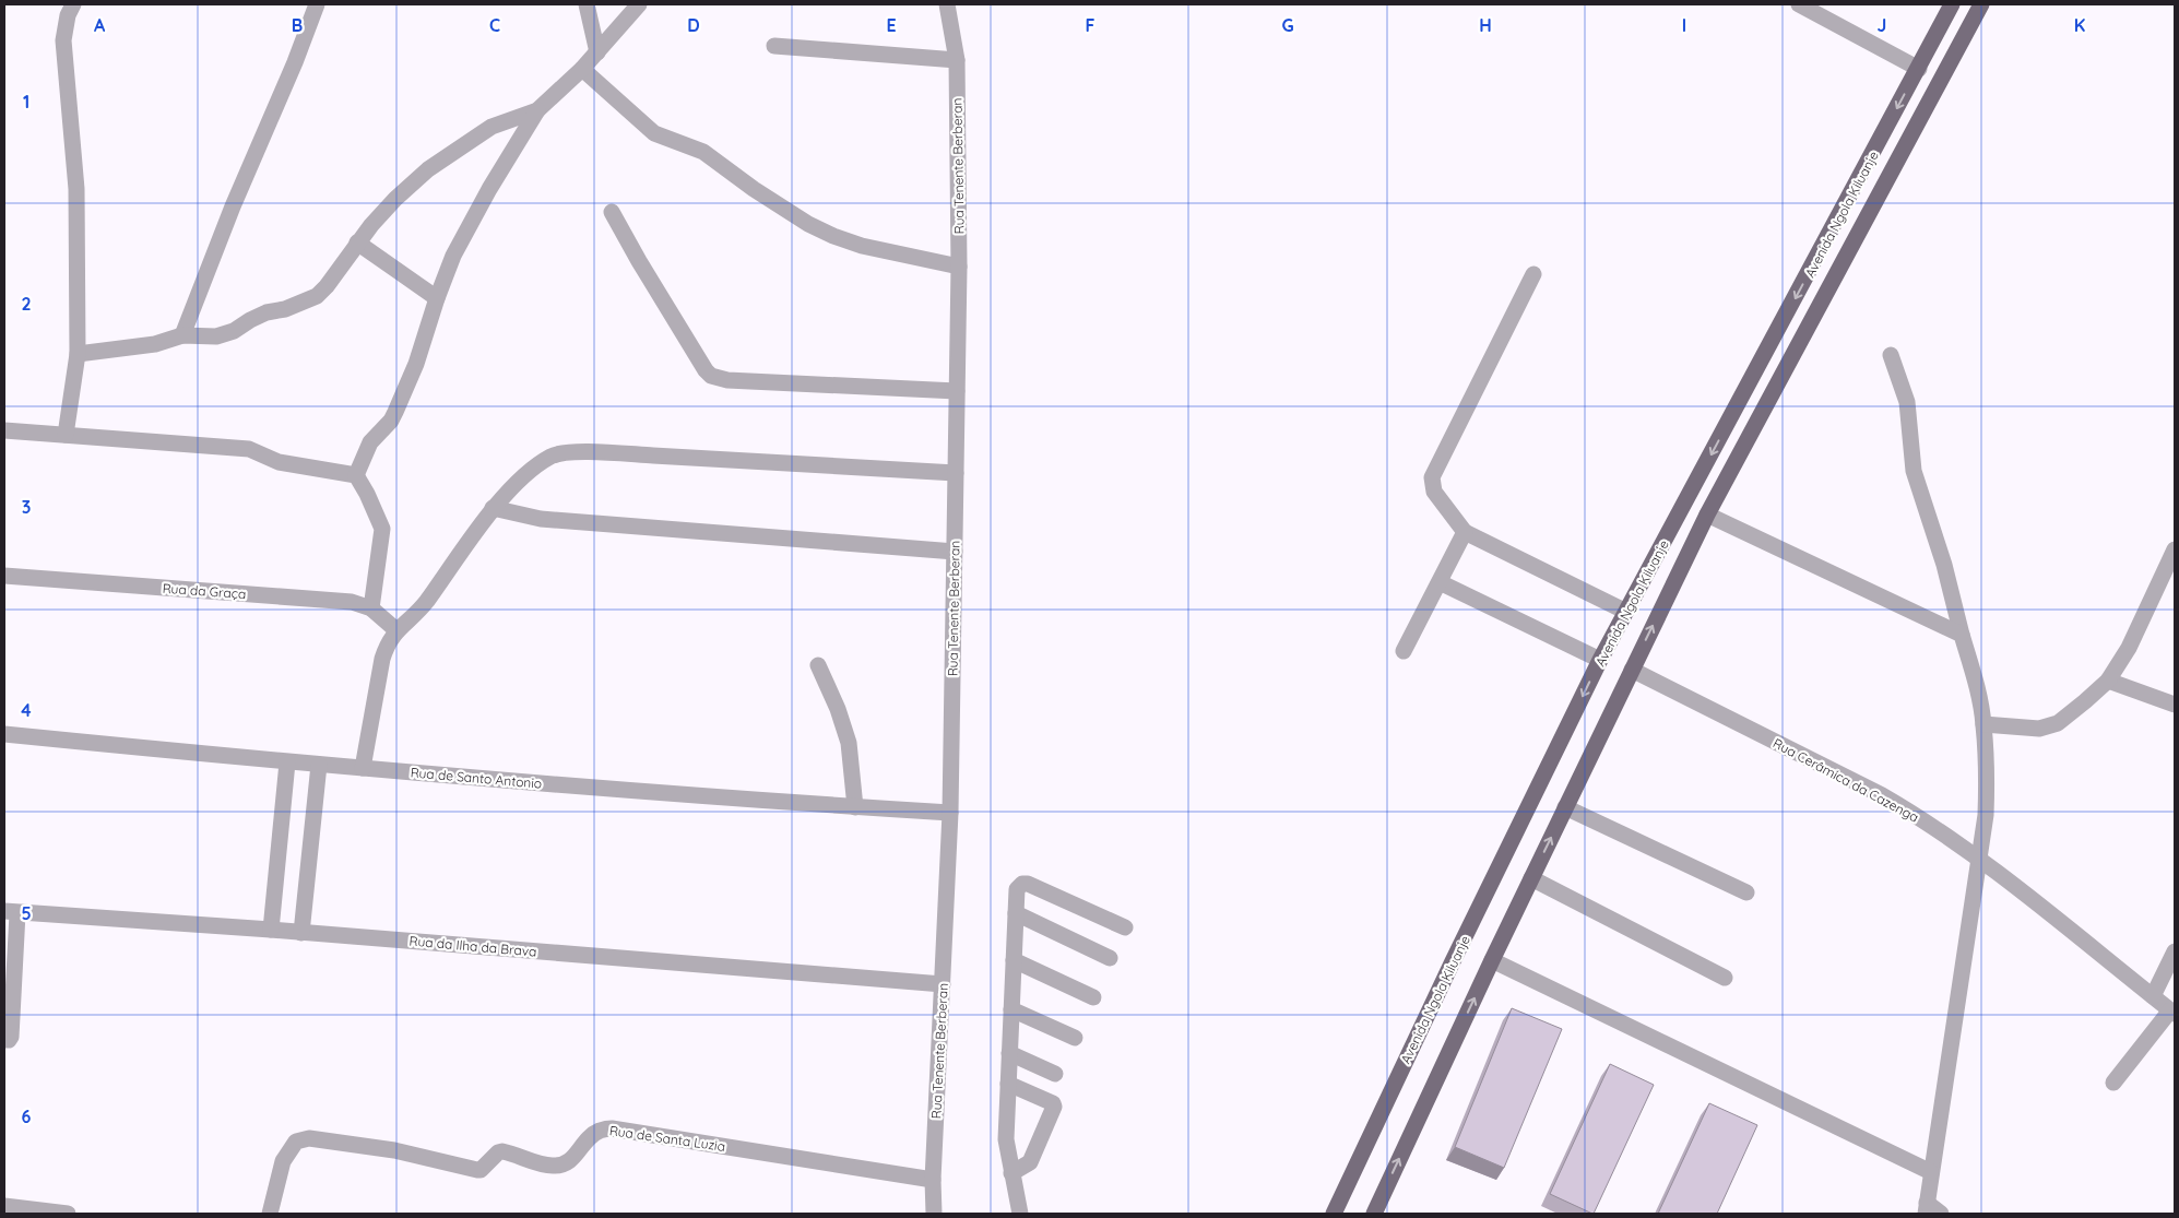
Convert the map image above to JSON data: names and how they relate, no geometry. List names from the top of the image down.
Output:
{
  "streets": {
    "main road": ["Avenida Ngola Kiluanje"],
    "street": [
      "Rua Tenente Berberan",
      "Rua da Graça",
      "Rua de Santo Antonio",
      "Rua Cerâmica da Cazenga",
      "Rua da Ilha da Brava",
      "Rua de Santa Luzia"
    ]
  },
  "crossings": [
    ["Rua Tenente Berberan", "Rua de Santo Antonio"],
    ["Rua Tenente Berberan", "Rua da Ilha da Brava"],
    ["Rua Tenente Berberan", "Rua de Santa Luzia"],
    ["Avenida Ngola Kiluanje", "Rua Cerâmica da Cazenga"]
  ],
  "grid": {
    "columns": [
      "A",
      "B",
      "C",
      "D",
      "E",
      "F",
      "G",
      "H",
      "I",
      "J",
      "K"
    ],
    "rows": [
      "1",
      "2",
      "3",
      "4",
      "5",
      "6"
    ]
  }
}
